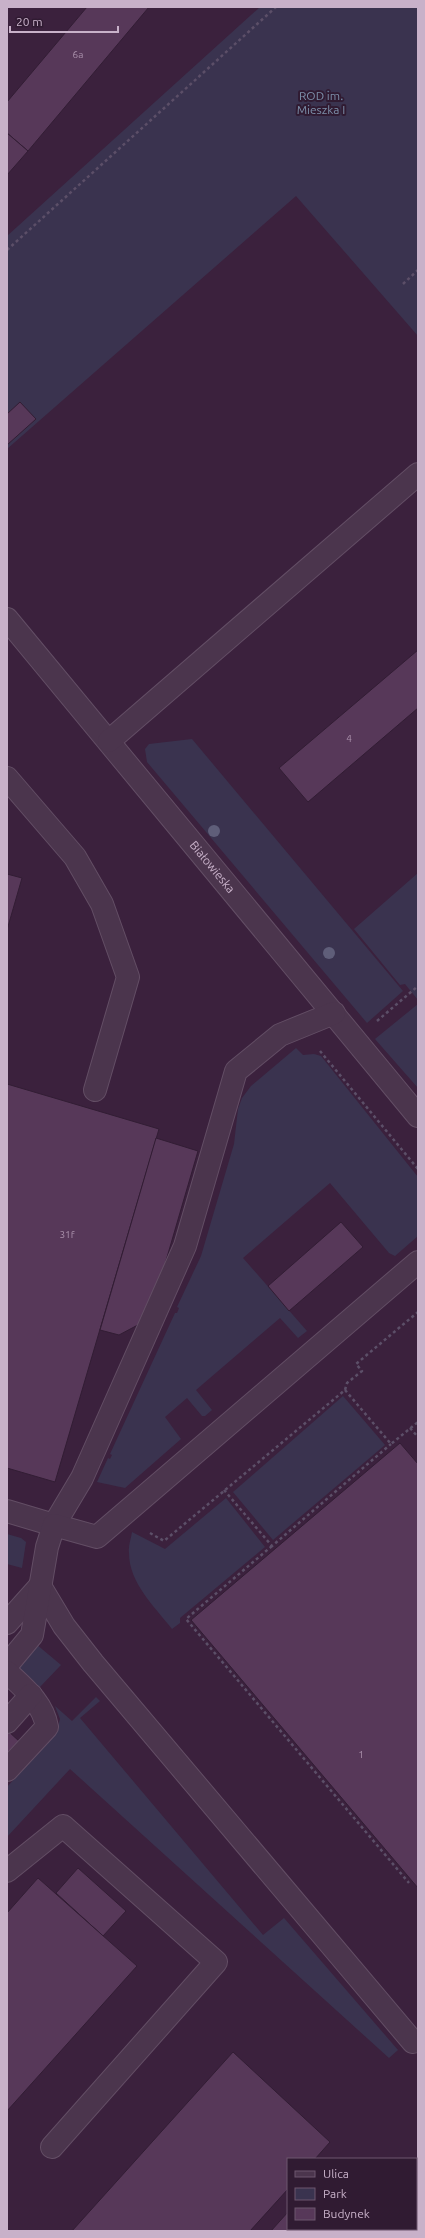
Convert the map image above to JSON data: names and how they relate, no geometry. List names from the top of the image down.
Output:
{
  "streets": {
    "street": ["Białowieska"]
  },
  "parks": ["ROD im. Mieszka I"],
  "house_numbers": [
    "6a",
    "4",
    "31f",
    "1"
  ],
  "legend": ["Ulica", "Park", "Budynek"],
  "scale_bar": "20 m"
}
